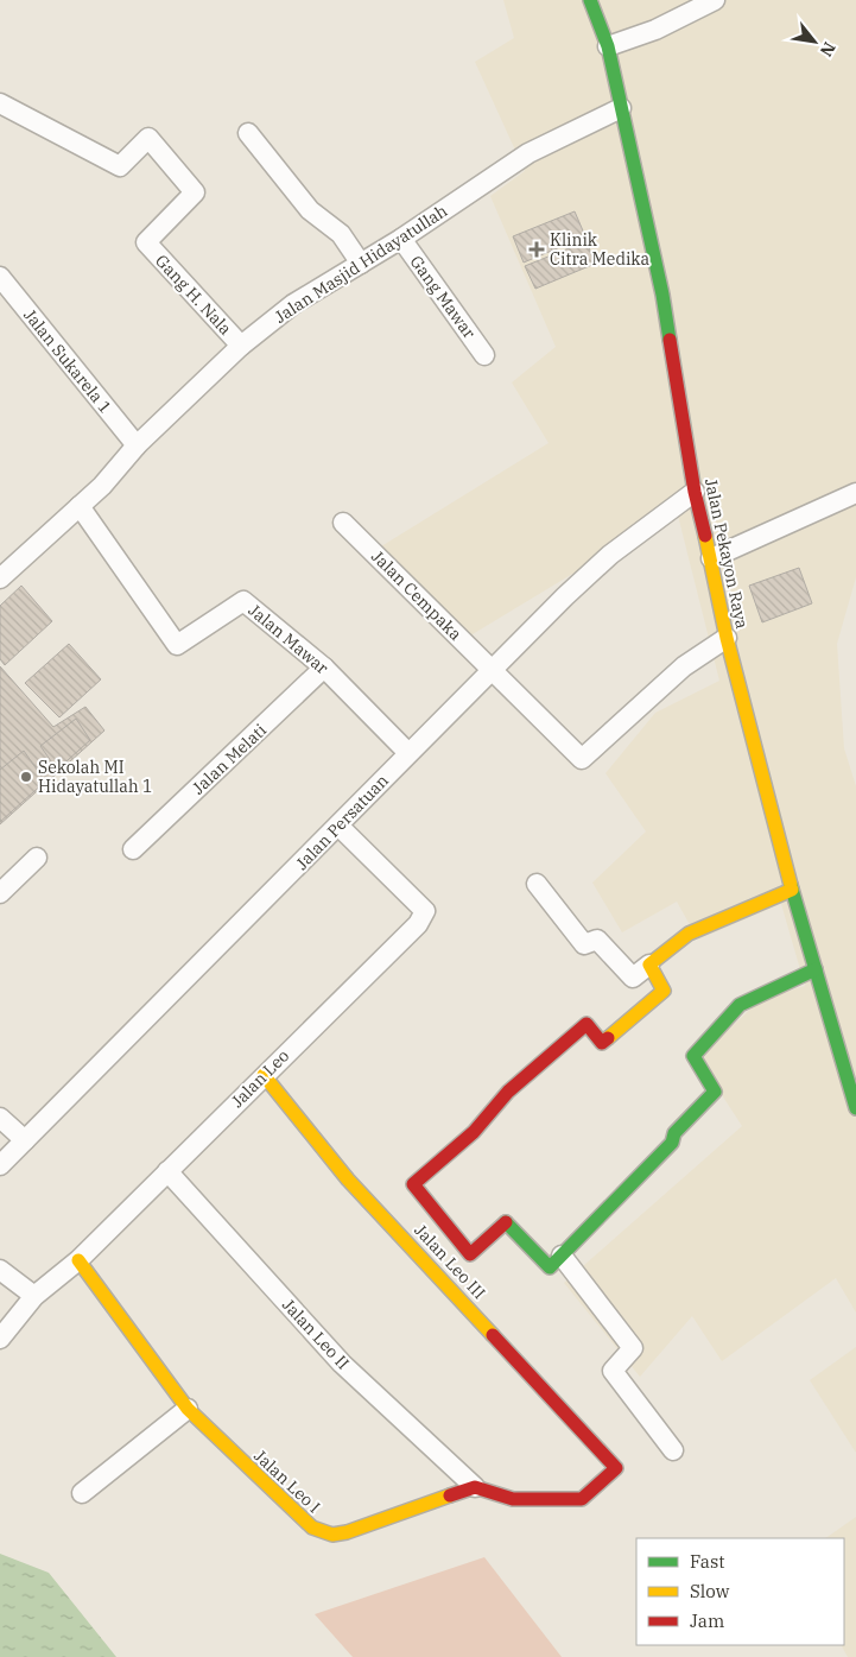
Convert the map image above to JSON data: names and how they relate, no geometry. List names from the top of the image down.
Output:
{
  "streets": {
    "street": [
      "Jalan Masjid Hidayatullah",
      "Gang H. Nala",
      "Gang Mawar",
      "Jalan Sukarela 1",
      "Jalan Pekayon Raya",
      "Jalan Cempaka",
      "Jalan Mawar",
      "Jalan Melati",
      "Jalan Persatuan",
      "Jalan Leo",
      "Jalan Leo III",
      "Jalan Leo II",
      "Jalan Leo I"
    ]
  },
  "crossings": [
    ["Jalan Masjid Hidayatullah", "Gang H. Nala"],
    ["Jalan Masjid Hidayatullah", "Gang Mawar"],
    ["Jalan Masjid Hidayatullah", "Jalan Sukarela 1"],
    ["Jalan Masjid Hidayatullah", "Jalan Pekayon Raya"],
    ["Jalan Masjid Hidayatullah", "Jalan Mawar"],
    ["Jalan Pekayon Raya", "Jalan Cempaka"],
    ["Jalan Pekayon Raya", "Jalan Persatuan"],
    ["Jalan Cempaka", "Jalan Persatuan"],
    ["Jalan Mawar", "Jalan Melati"],
    ["Jalan Mawar", "Jalan Persatuan"],
    ["Jalan Persatuan", "Jalan Leo"],
    ["Jalan Leo", "Jalan Leo III"],
    ["Jalan Leo", "Jalan Leo II"],
    ["Jalan Leo", "Jalan Leo I"],
    ["Jalan Leo III", "Jalan Leo II"],
    ["Jalan Leo III", "Jalan Leo I"],
    ["Jalan Leo II", "Jalan Leo I"]
  ],
  "places": {
    "health": ["Klinik Citra Medika"],
    "other": ["Sekolah MI Hidayatullah 1"]
  },
  "legend": ["Fast", "Slow", "Jam"],
  "north": "bottom right"
}
